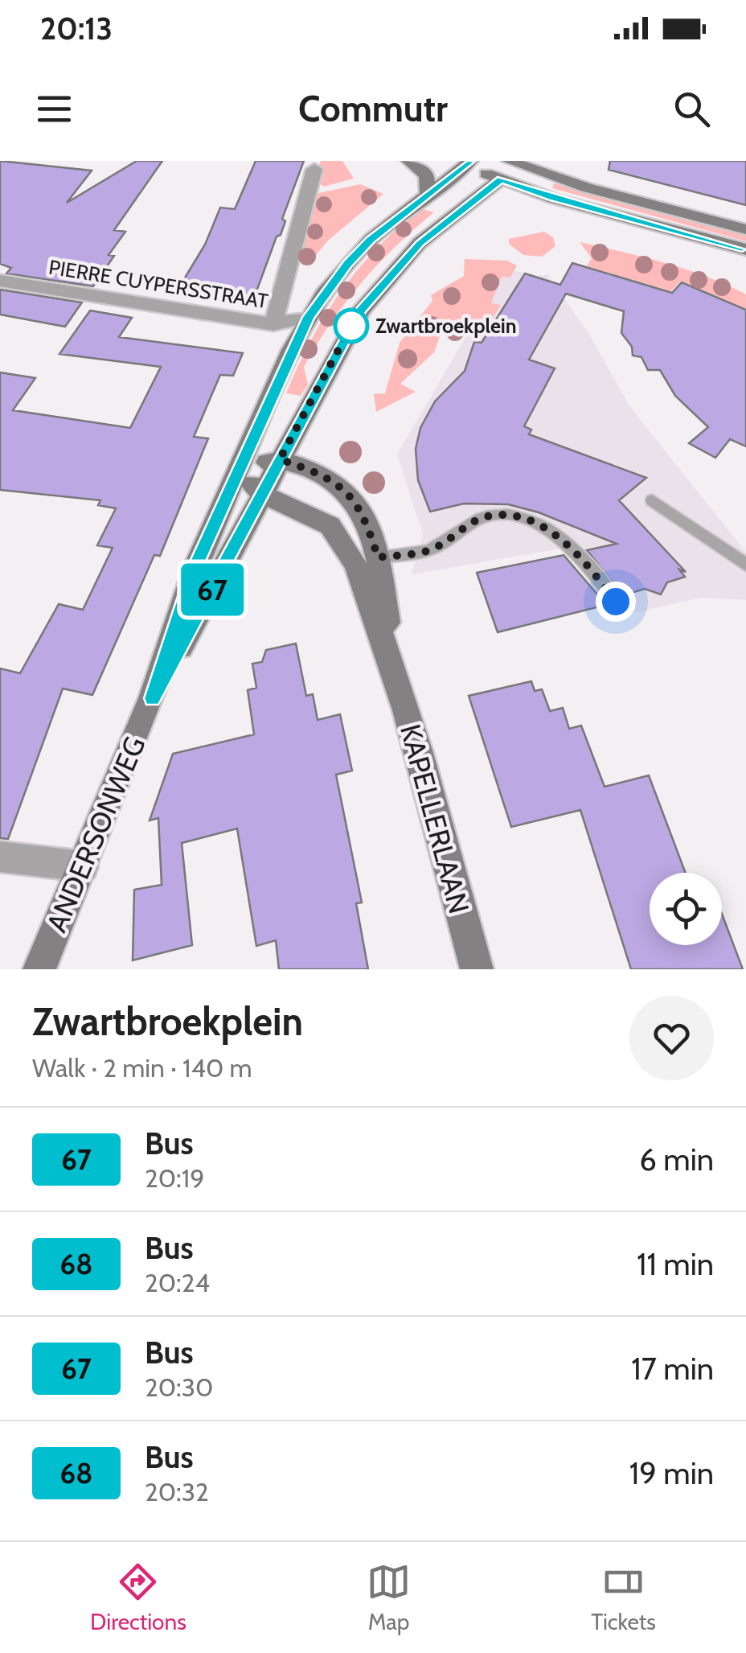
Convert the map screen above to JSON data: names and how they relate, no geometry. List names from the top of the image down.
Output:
{
  "streets": {
    "main road": ["KAPELLERLAAN", "ANDERSONWEG"],
    "street": ["PIERRE CUYPERSSTRAAT"]
  },
  "crossings": [
    ["PIERRE CUYPERSSTRAAT", "ANDERSONWEG"],
    ["KAPELLERLAAN", "ANDERSONWEG"]
  ],
  "places": ["Zwartbroekplein"],
  "lines": ["bus line 67"],
  "page": {
    "status": "20:13",
    "header": "Commutr",
    "on_map": "67",
    "heading": ["Zwartbroekplein", "Walk · 2 min · 140 m"],
    "list": [
      {
        "mark": "67",
        "name": "Bus",
        "note": "20:19",
        "value": "6 min"
      },
      {
        "mark": "68",
        "name": "Bus",
        "note": "20:24",
        "value": "11 min"
      },
      {
        "mark": "67",
        "name": "Bus",
        "note": "20:30",
        "value": "17 min"
      },
      {
        "mark": "68",
        "name": "Bus",
        "note": "20:32",
        "value": "19 min"
      }
    ],
    "tabs": ["Directions", "Map", "Tickets"]
  }
}
